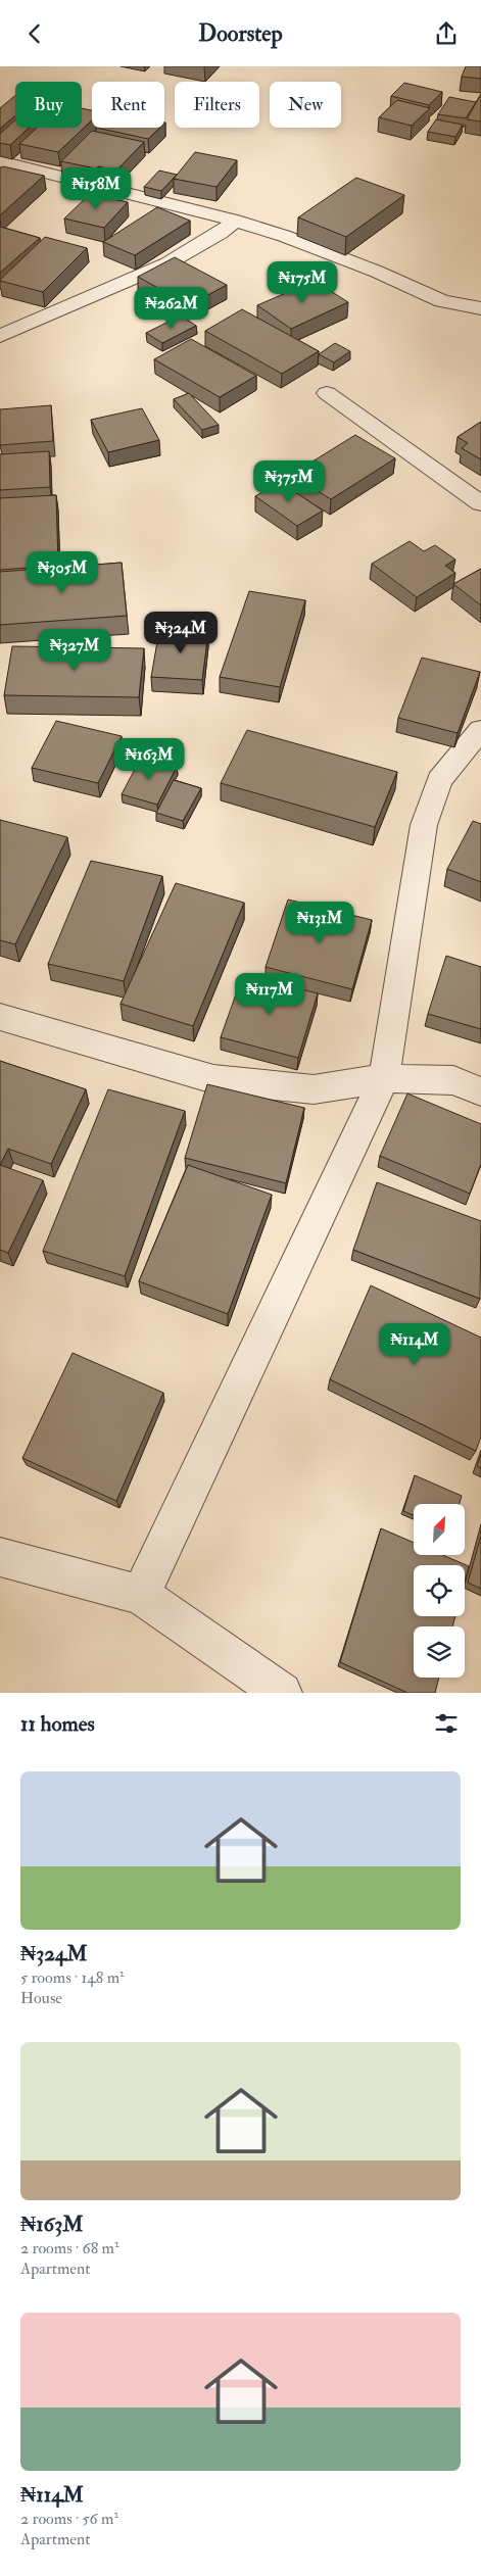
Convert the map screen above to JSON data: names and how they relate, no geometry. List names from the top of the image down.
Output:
{
  "north": "top right",
  "page": {
    "header": "Doorstep",
    "chip": [
      "Buy",
      "Rent",
      "Filters",
      "New"
    ],
    "price": [
      "₦158M",
      "₦175M",
      "₦262M",
      "₦375M",
      "₦305M",
      "₦324M",
      "₦327M",
      "₦163M",
      "₦131M",
      "₦117M",
      "₦114M"
    ],
    "heading": "11 homes",
    "list": [
      {
        "name": "₦324M",
        "note": "5 rooms · 148 m² · House"
      },
      {
        "name": "₦163M",
        "note": "2 rooms · 68 m² · Apartment"
      },
      {
        "name": "₦114M",
        "note": "2 rooms · 56 m² · Apartment"
      }
    ]
  }
}
